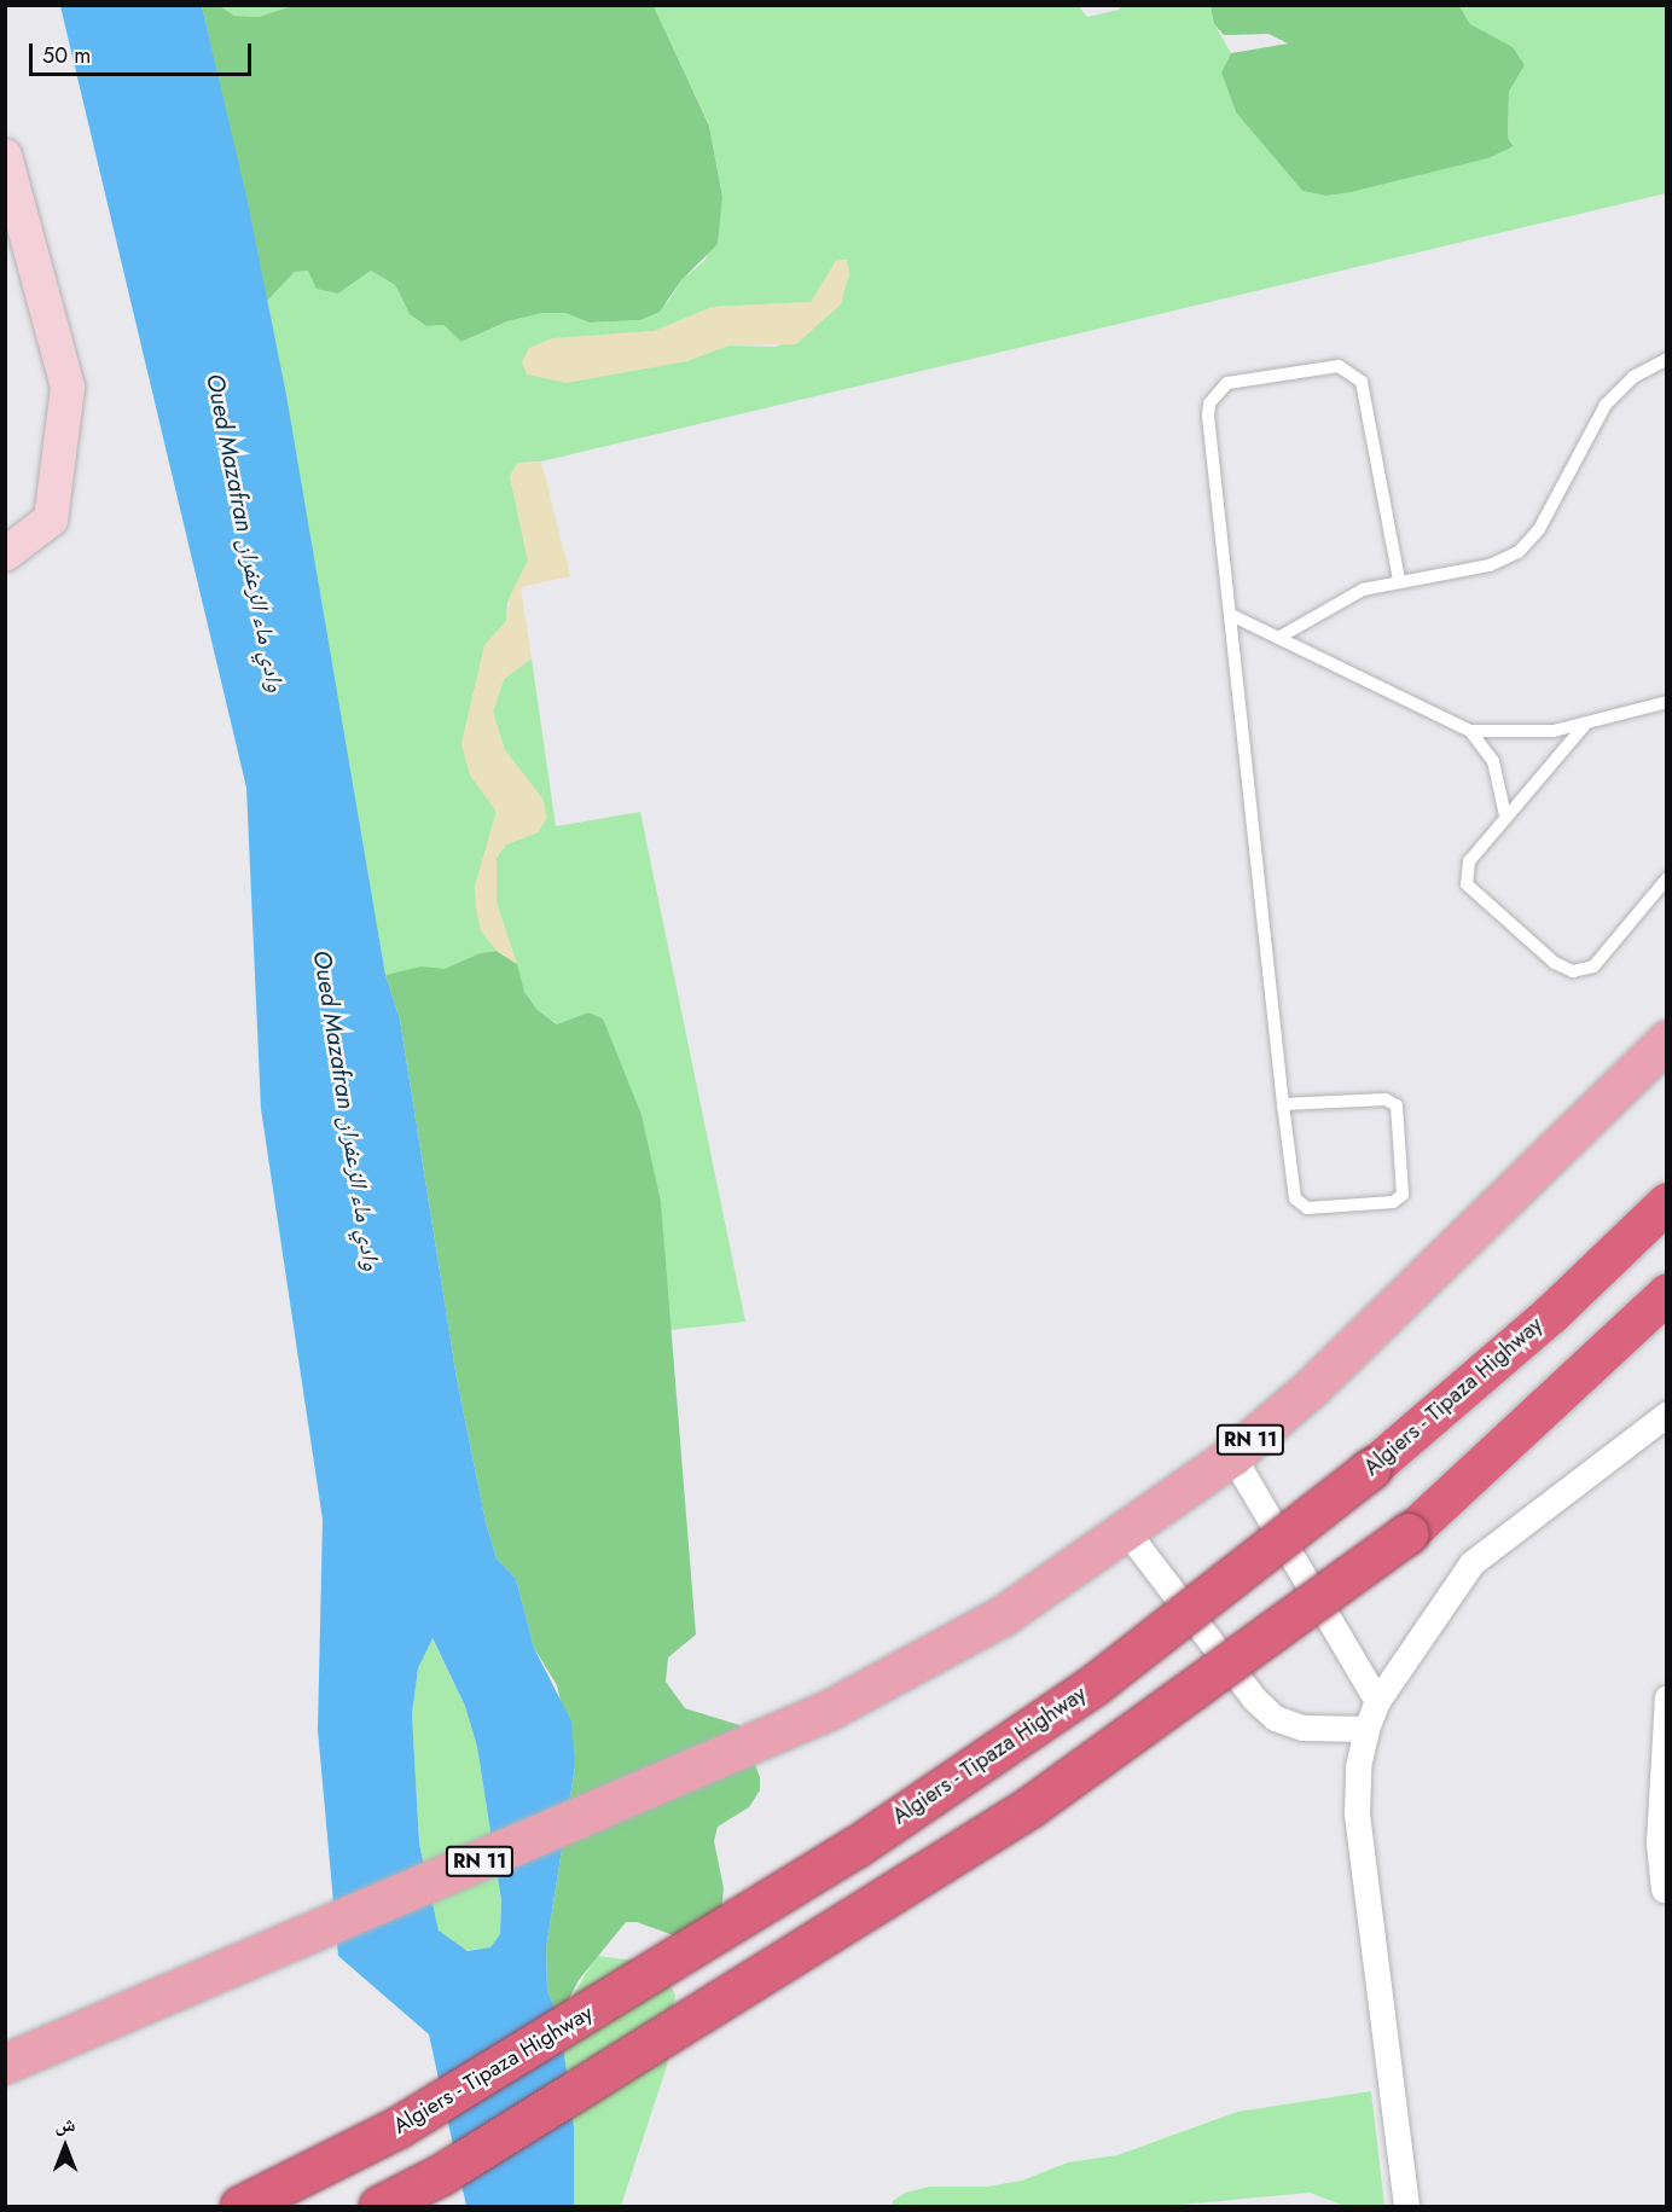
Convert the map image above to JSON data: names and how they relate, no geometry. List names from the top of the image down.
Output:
{
  "streets": {
    "highway": ["Algiers - Tipaza Highway"],
    "main road": ["RN 11"]
  },
  "water": ["Oued Mazafran وادي ماء الزعفران"],
  "scale_bar": "50 m",
  "north": "top"
}
